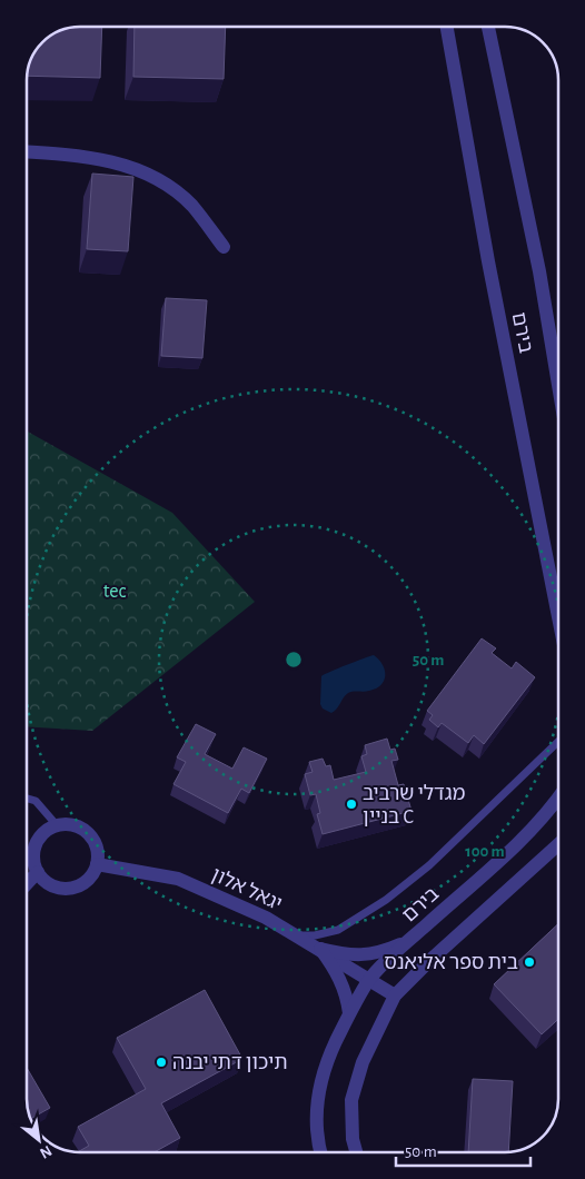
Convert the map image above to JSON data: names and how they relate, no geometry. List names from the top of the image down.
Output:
{
  "streets": {
    "street": ["בירם", "יגאל אלון"]
  },
  "crossings": [
    ["בירם", "יגאל אלון"]
  ],
  "parks": ["tec"],
  "places": ["מגדלי שרביב בניין C", "בית ספר אליאנס", "תיכון דתי יבנה"],
  "scale_bar": "50 m",
  "north": "bottom right",
  "rings": ["50 m", "100 m"]
}
